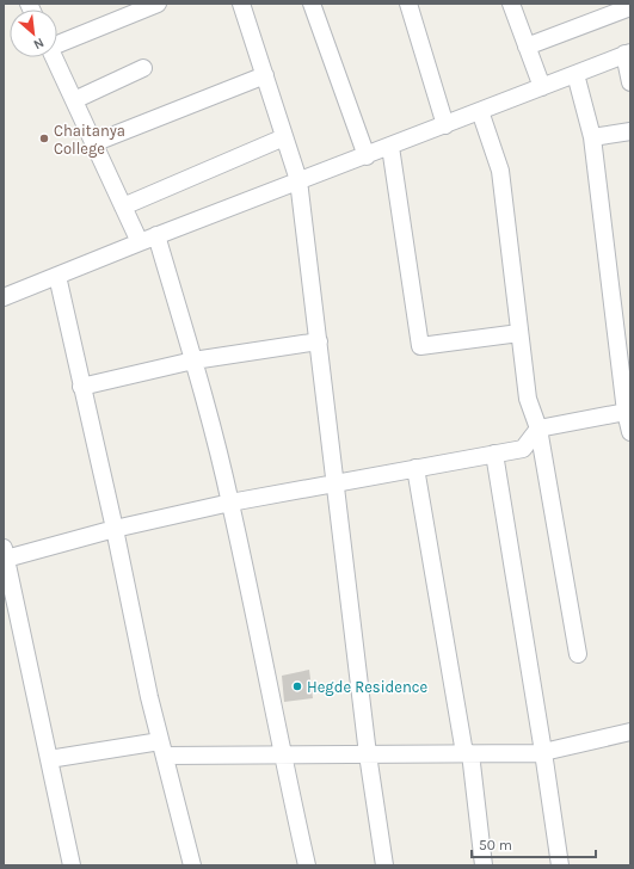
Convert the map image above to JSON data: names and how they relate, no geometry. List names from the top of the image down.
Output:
{
  "places": ["Chaitanya College", "Hegde Residence"],
  "scale_bar": "50 m",
  "north": "bottom right"
}
